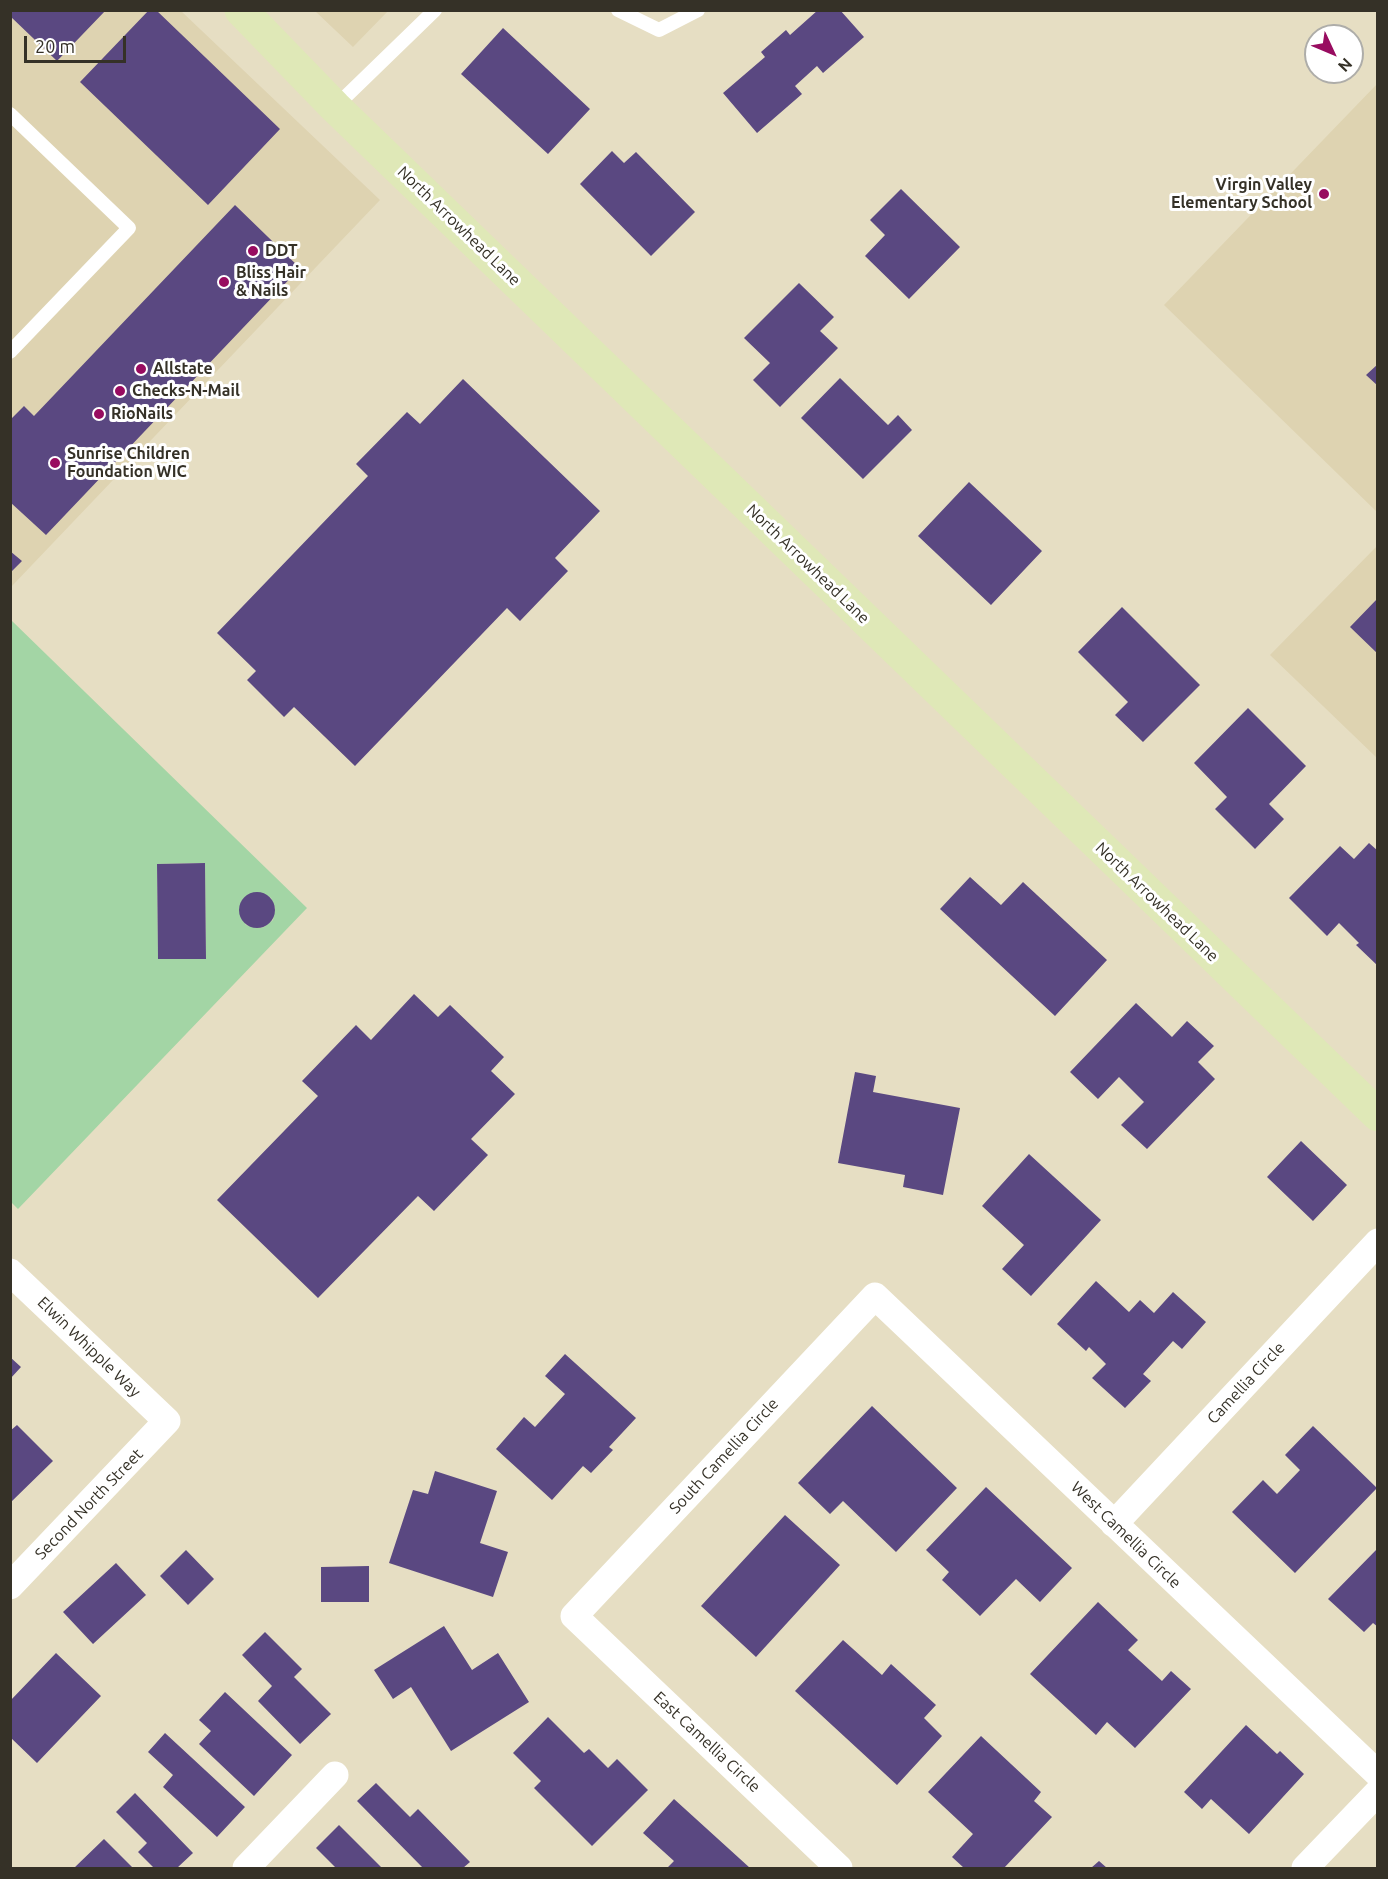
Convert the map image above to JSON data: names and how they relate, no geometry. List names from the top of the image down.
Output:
{
  "streets": {
    "street": [
      "North Arrowhead Lane",
      "Elwin Whipple Way",
      "Camellia Circle",
      "South Camellia Circle",
      "Second North Street",
      "West Camellia Circle",
      "East Camellia Circle"
    ]
  },
  "crossings": [
    ["Elwin Whipple Way", "Second North Street"],
    ["Camellia Circle", "West Camellia Circle"],
    ["South Camellia Circle", "West Camellia Circle"],
    ["South Camellia Circle", "East Camellia Circle"]
  ],
  "places": [
    "Virgin Valley Elementary School",
    "DDT",
    "Bliss Hair & Nails",
    "Allstate",
    "Checks-N-Mail",
    "RioNails",
    "Sunrise Children Foundation WIC"
  ],
  "scale_bar": "20 m",
  "north": "bottom right"
}
